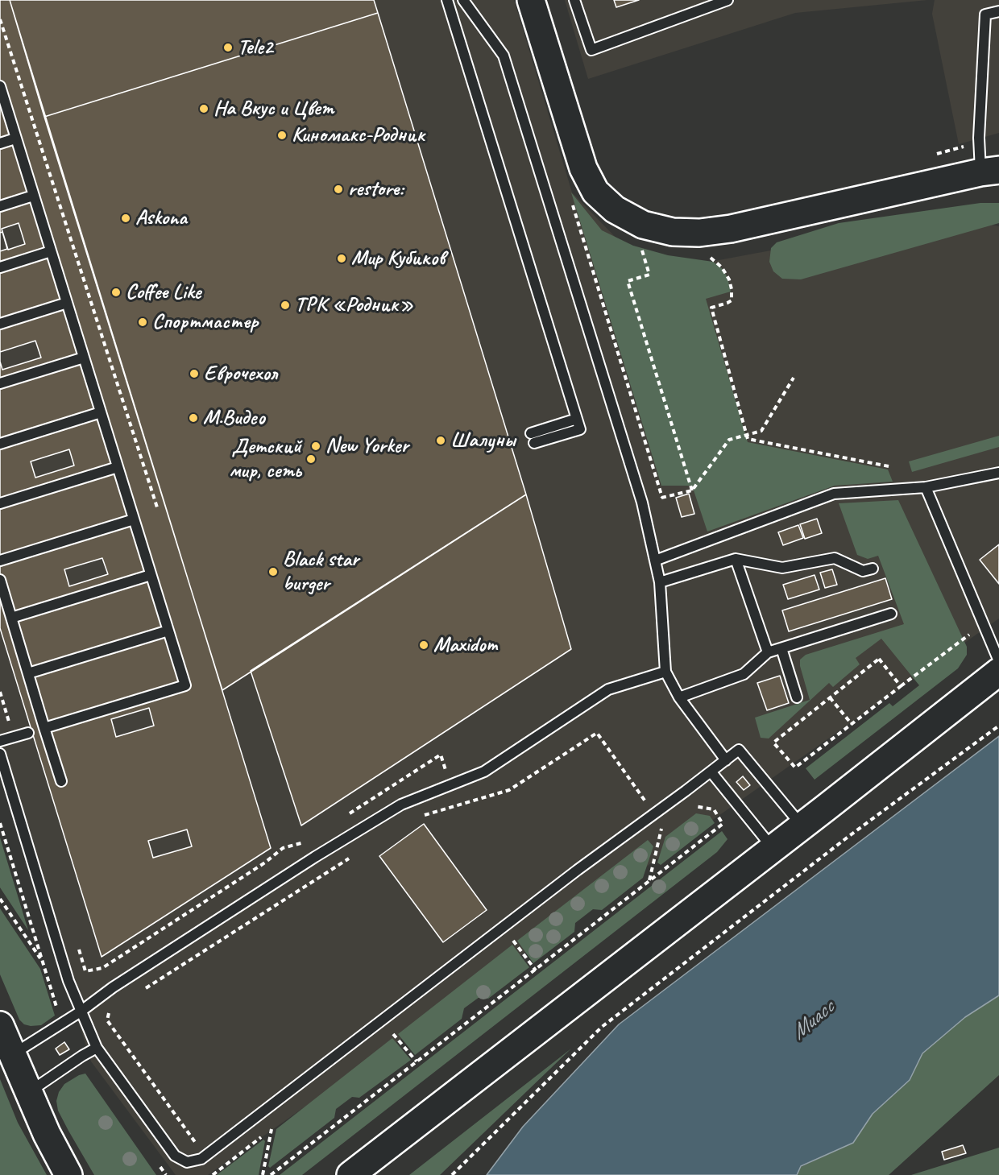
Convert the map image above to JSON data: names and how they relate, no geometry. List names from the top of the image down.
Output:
{
  "water": ["Миасс"],
  "places": [
    "Tele2",
    "На Вкус и Цвет",
    "Киномакс-Родник",
    "restore:",
    "Askona",
    "Мир Кубиков",
    "Coffee Like",
    "ТРК «Родник»",
    "Спортмастер",
    "Еврочехол",
    "М.Видео",
    "Шалуны",
    "New Yorker",
    "Детский мир, сеть",
    "Black star burger",
    "Maxidom"
  ]
}
